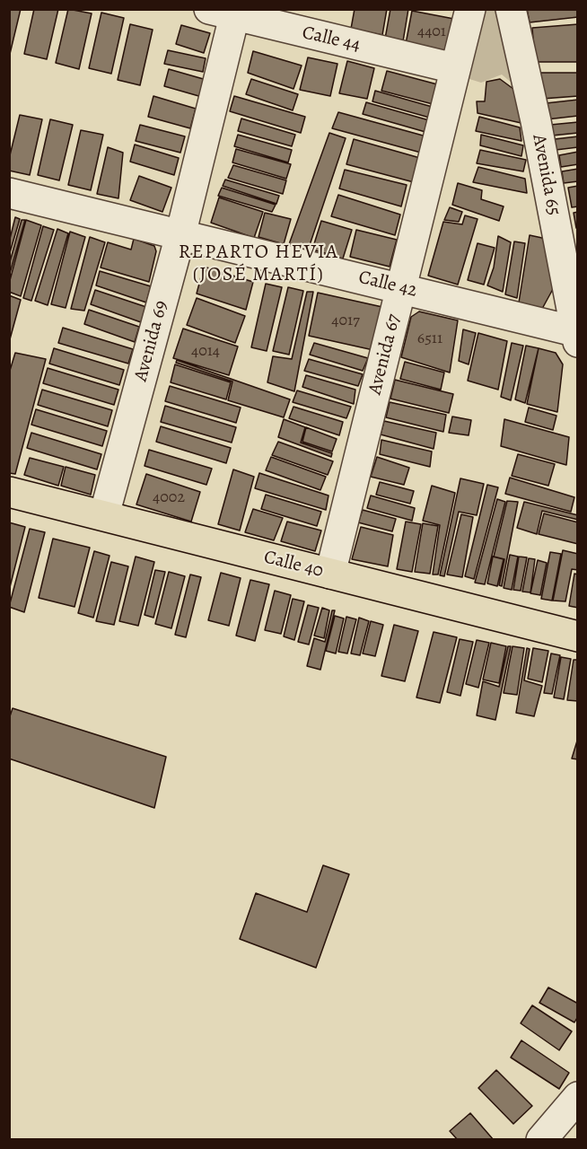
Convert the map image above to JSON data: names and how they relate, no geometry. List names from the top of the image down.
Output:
{
  "streets": {
    "main road": ["Calle 40"],
    "street": [
      "Calle 44",
      "Avenida 65",
      "Calle 42",
      "Avenida 69",
      "Avenida 67"
    ]
  },
  "crossings": [
    ["Calle 44", "Avenida 69"],
    ["Calle 44", "Avenida 67"],
    ["Avenida 65", "Calle 42"],
    ["Calle 42", "Avenida 69"],
    ["Calle 42", "Avenida 67"],
    ["Avenida 69", "Calle 40"],
    ["Avenida 67", "Calle 40"]
  ],
  "districts": ["REPARTO HEVIA (JOSÉ MARTÍ)"],
  "house_numbers": [
    "4401",
    "4017",
    "6511",
    "4014",
    "4002"
  ]
}
